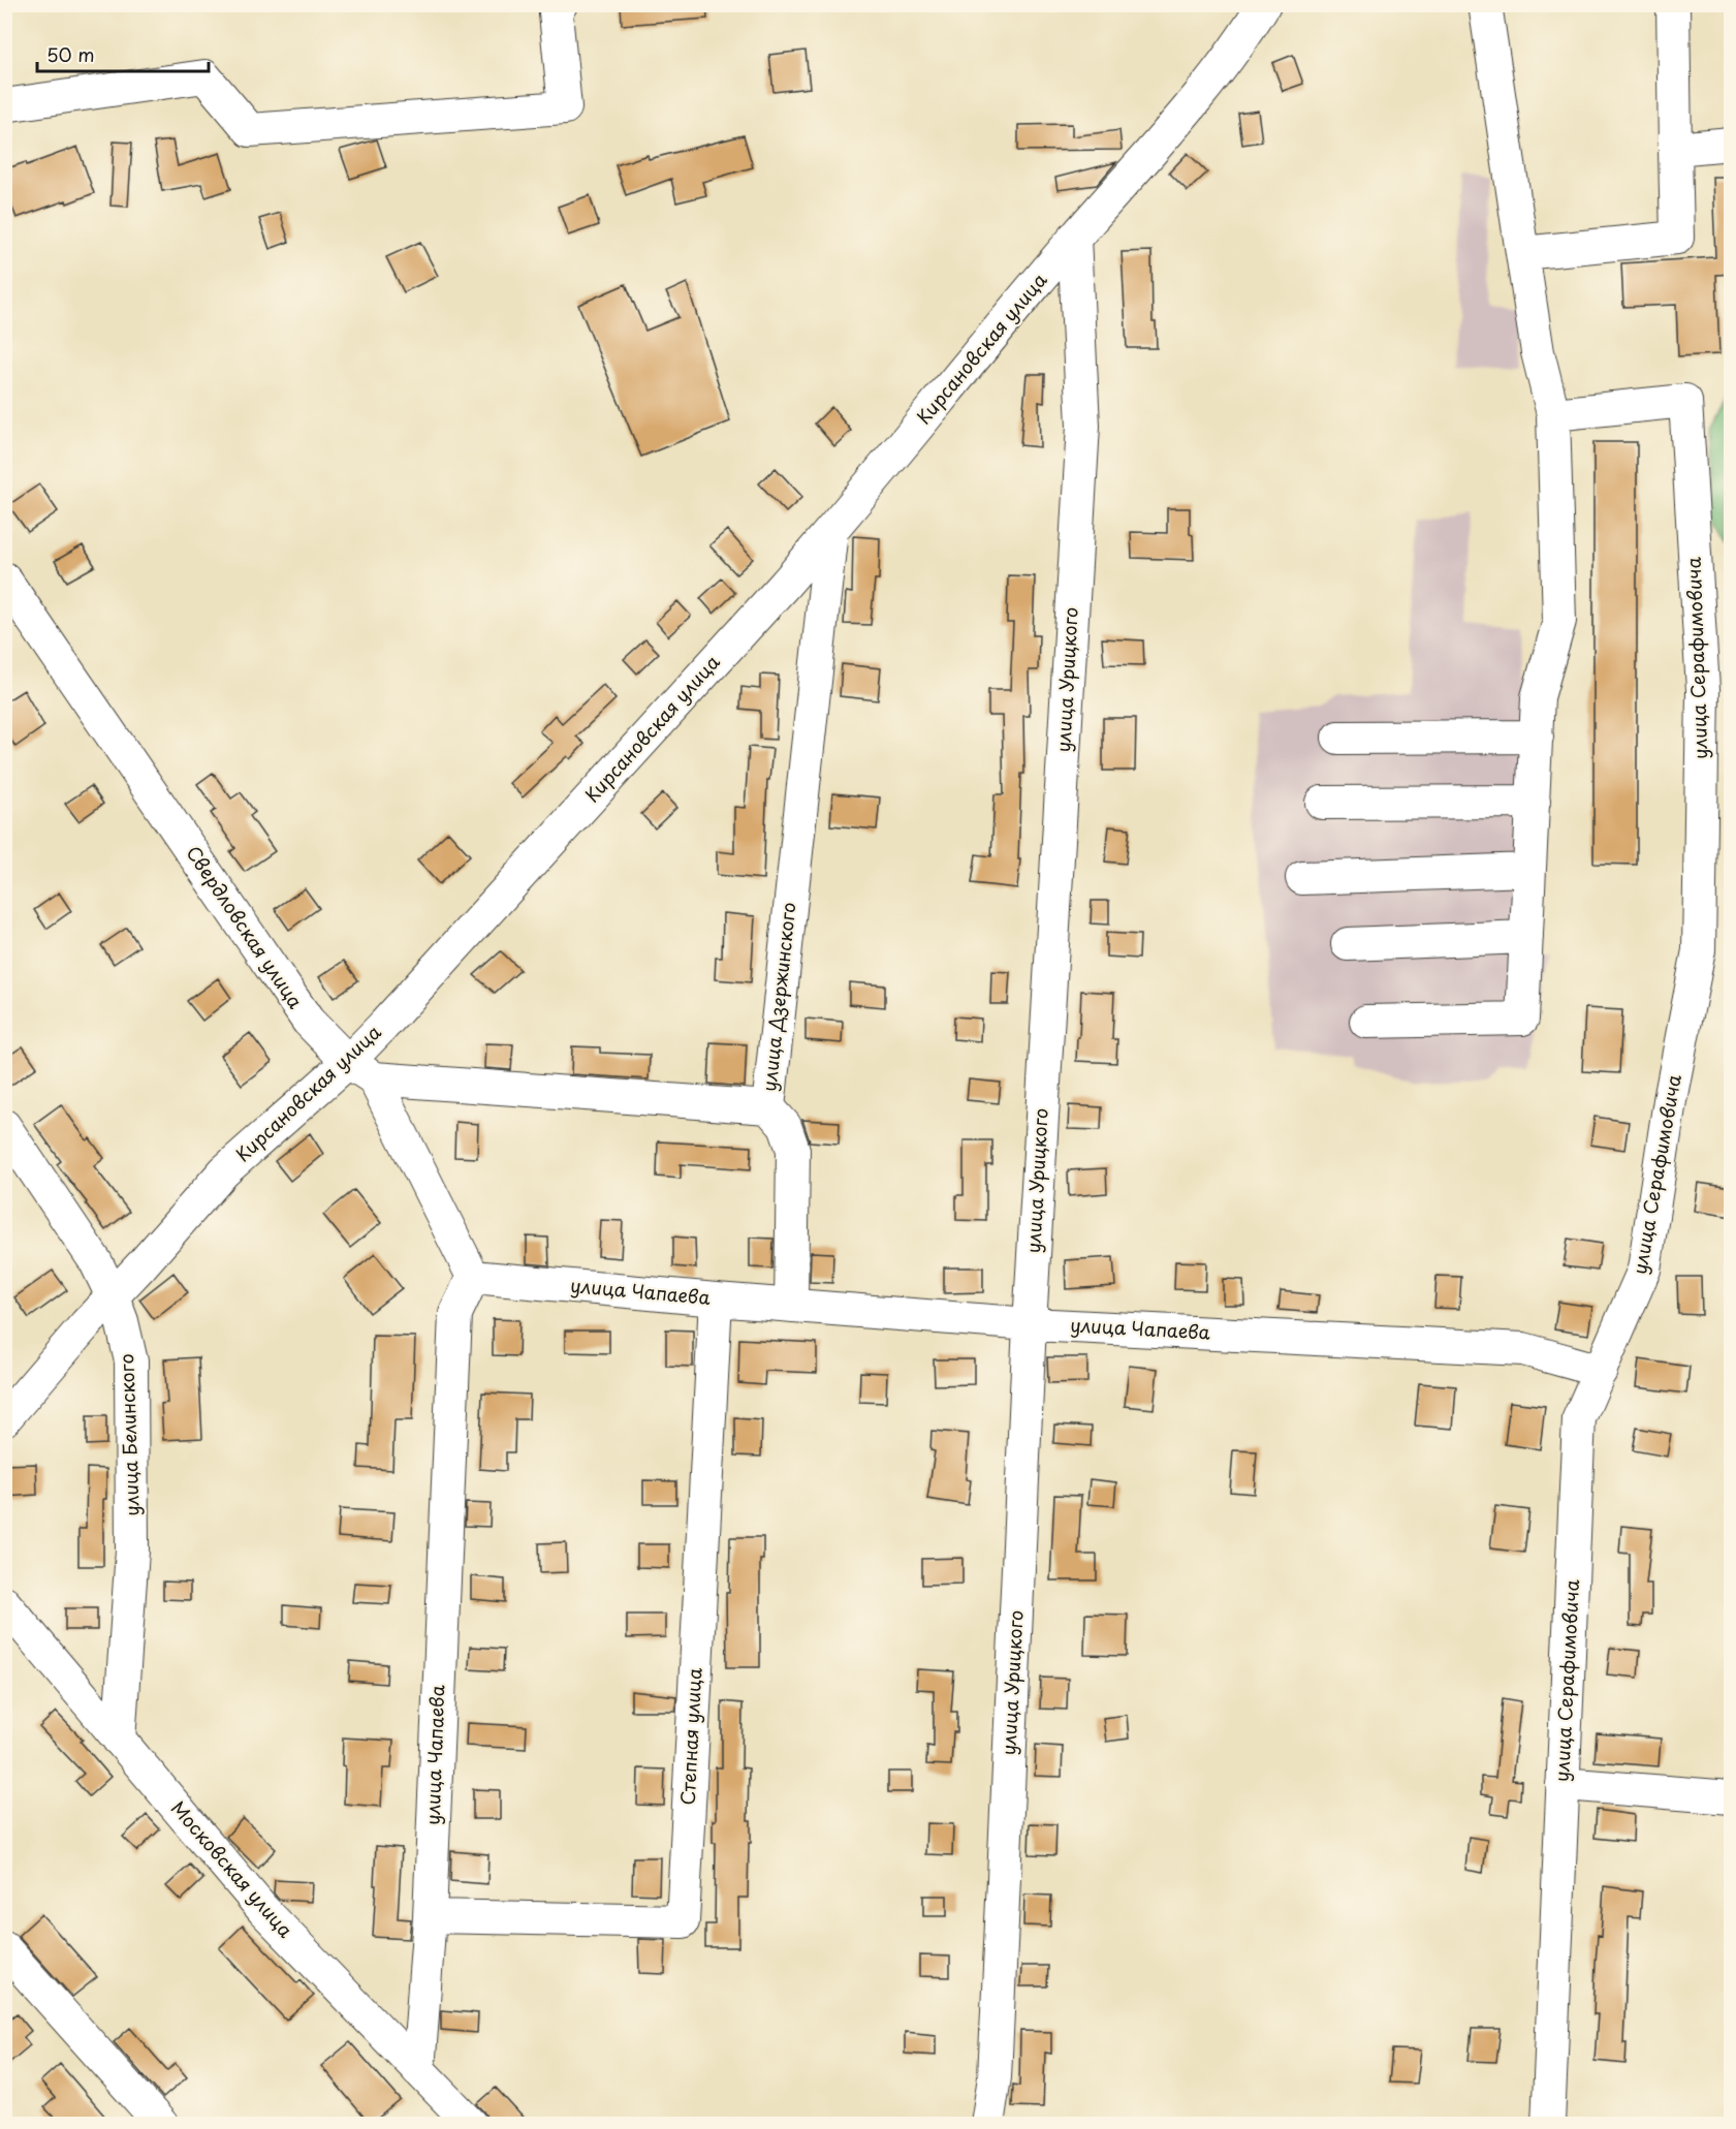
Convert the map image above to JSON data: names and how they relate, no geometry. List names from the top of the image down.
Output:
{
  "streets": {
    "street": [
      "Кирсановская улица",
      "улица Серафимовича",
      "улица Урицкого",
      "Свердловская улица",
      "улица Дзержинского",
      "улица Чапаева",
      "улица Белинского",
      "Степная улица",
      "Московская улица"
    ]
  },
  "crossings": [
    ["Кирсановская улица", "улица Урицкого"],
    ["Кирсановская улица", "Свердловская улица"],
    ["Кирсановская улица", "улица Дзержинского"],
    ["Кирсановская улица", "улица Белинского"],
    ["улица Серафимовича", "улица Чапаева"],
    ["улица Урицкого", "улица Чапаева"],
    ["Свердловская улица", "улица Дзержинского"],
    ["Свердловская улица", "улица Чапаева"],
    ["улица Чапаева", "Степная улица"],
    ["улица Чапаева", "Московская улица"],
    ["улица Белинского", "Московская улица"]
  ],
  "scale_bar": "50 m"
}
